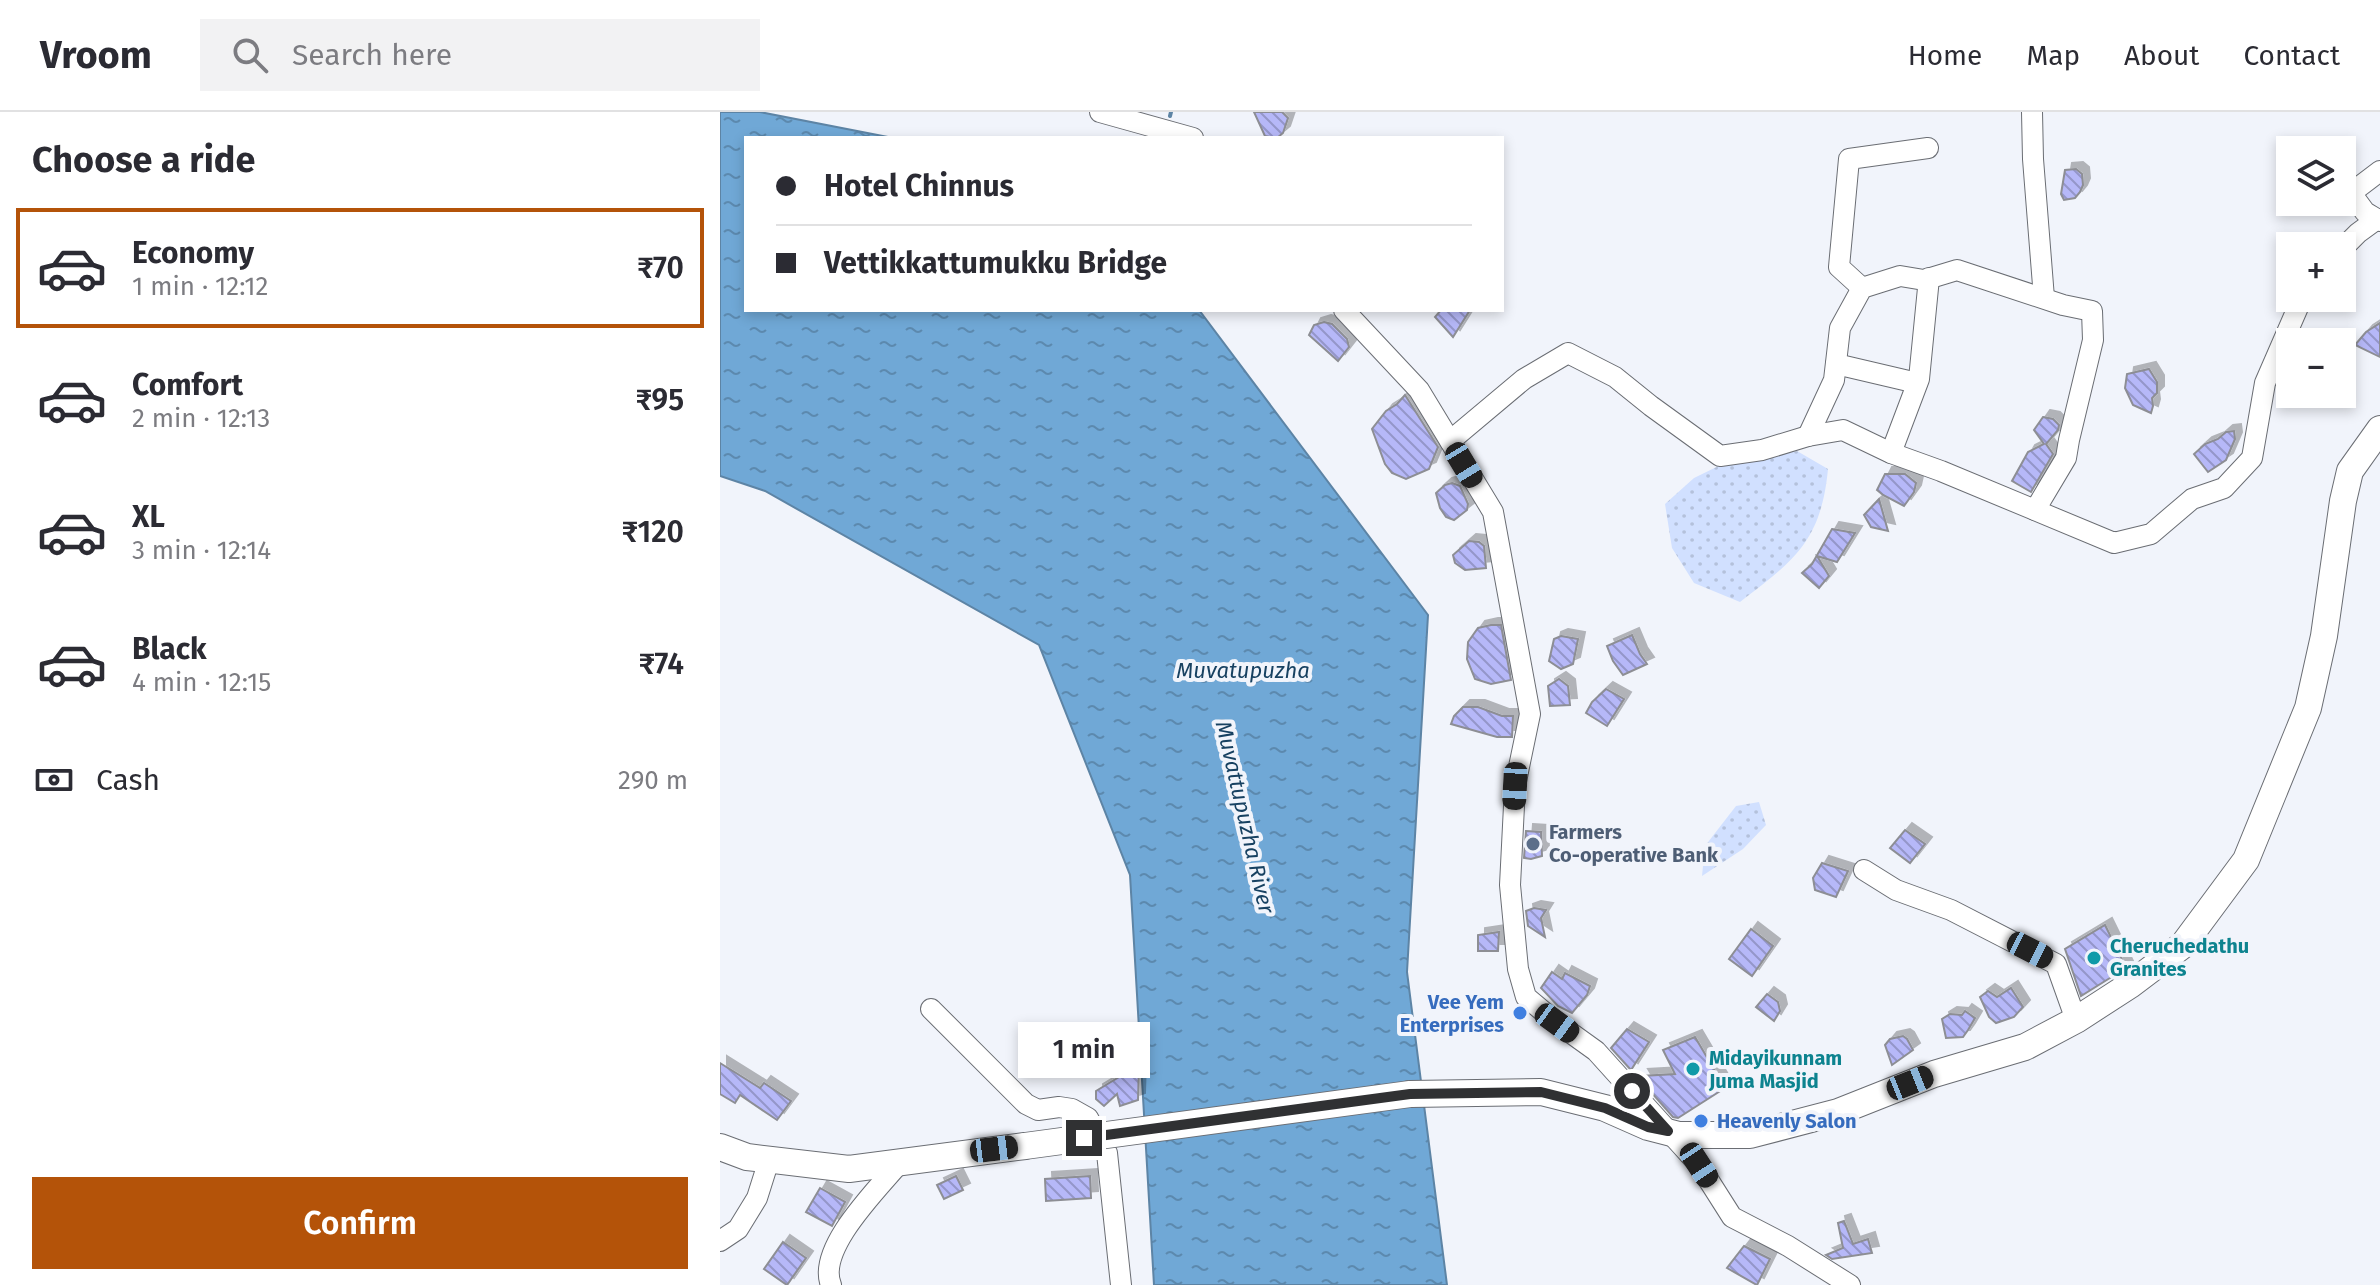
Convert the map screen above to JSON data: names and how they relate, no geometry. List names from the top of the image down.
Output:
{
  "water": ["Muvatupuzha", "Muvattupuzha River"],
  "places": [
    "Farmers Co-operative Bank",
    "Cheruchedathu Granites",
    "Vee Yem Enterprises",
    "Midayikunnam Juma Masjid",
    "Heavenly Salon"
  ],
  "page": {
    "header": "Vroom",
    "search": "Search here",
    "nav": [
      "Home",
      "Map",
      "About",
      "Contact"
    ],
    "heading": "Choose a ride",
    "map_buttons": ["+", "−"],
    "banner": ["Hotel Chinnus", "Vettikkattumukku Bridge"],
    "list": [
      {
        "name": "Economy",
        "note": "1 min · 12:12",
        "value": "₹70"
      },
      {
        "name": "Comfort",
        "note": "2 min · 12:13",
        "value": "₹95"
      },
      {
        "name": "XL",
        "note": "3 min · 12:14",
        "value": "₹120"
      },
      {
        "name": "Black",
        "note": "4 min · 12:15",
        "value": "₹74"
      }
    ],
    "pay": ["Cash", "290 m"],
    "bubble": "1 min",
    "buttons": "Confirm"
  }
}
